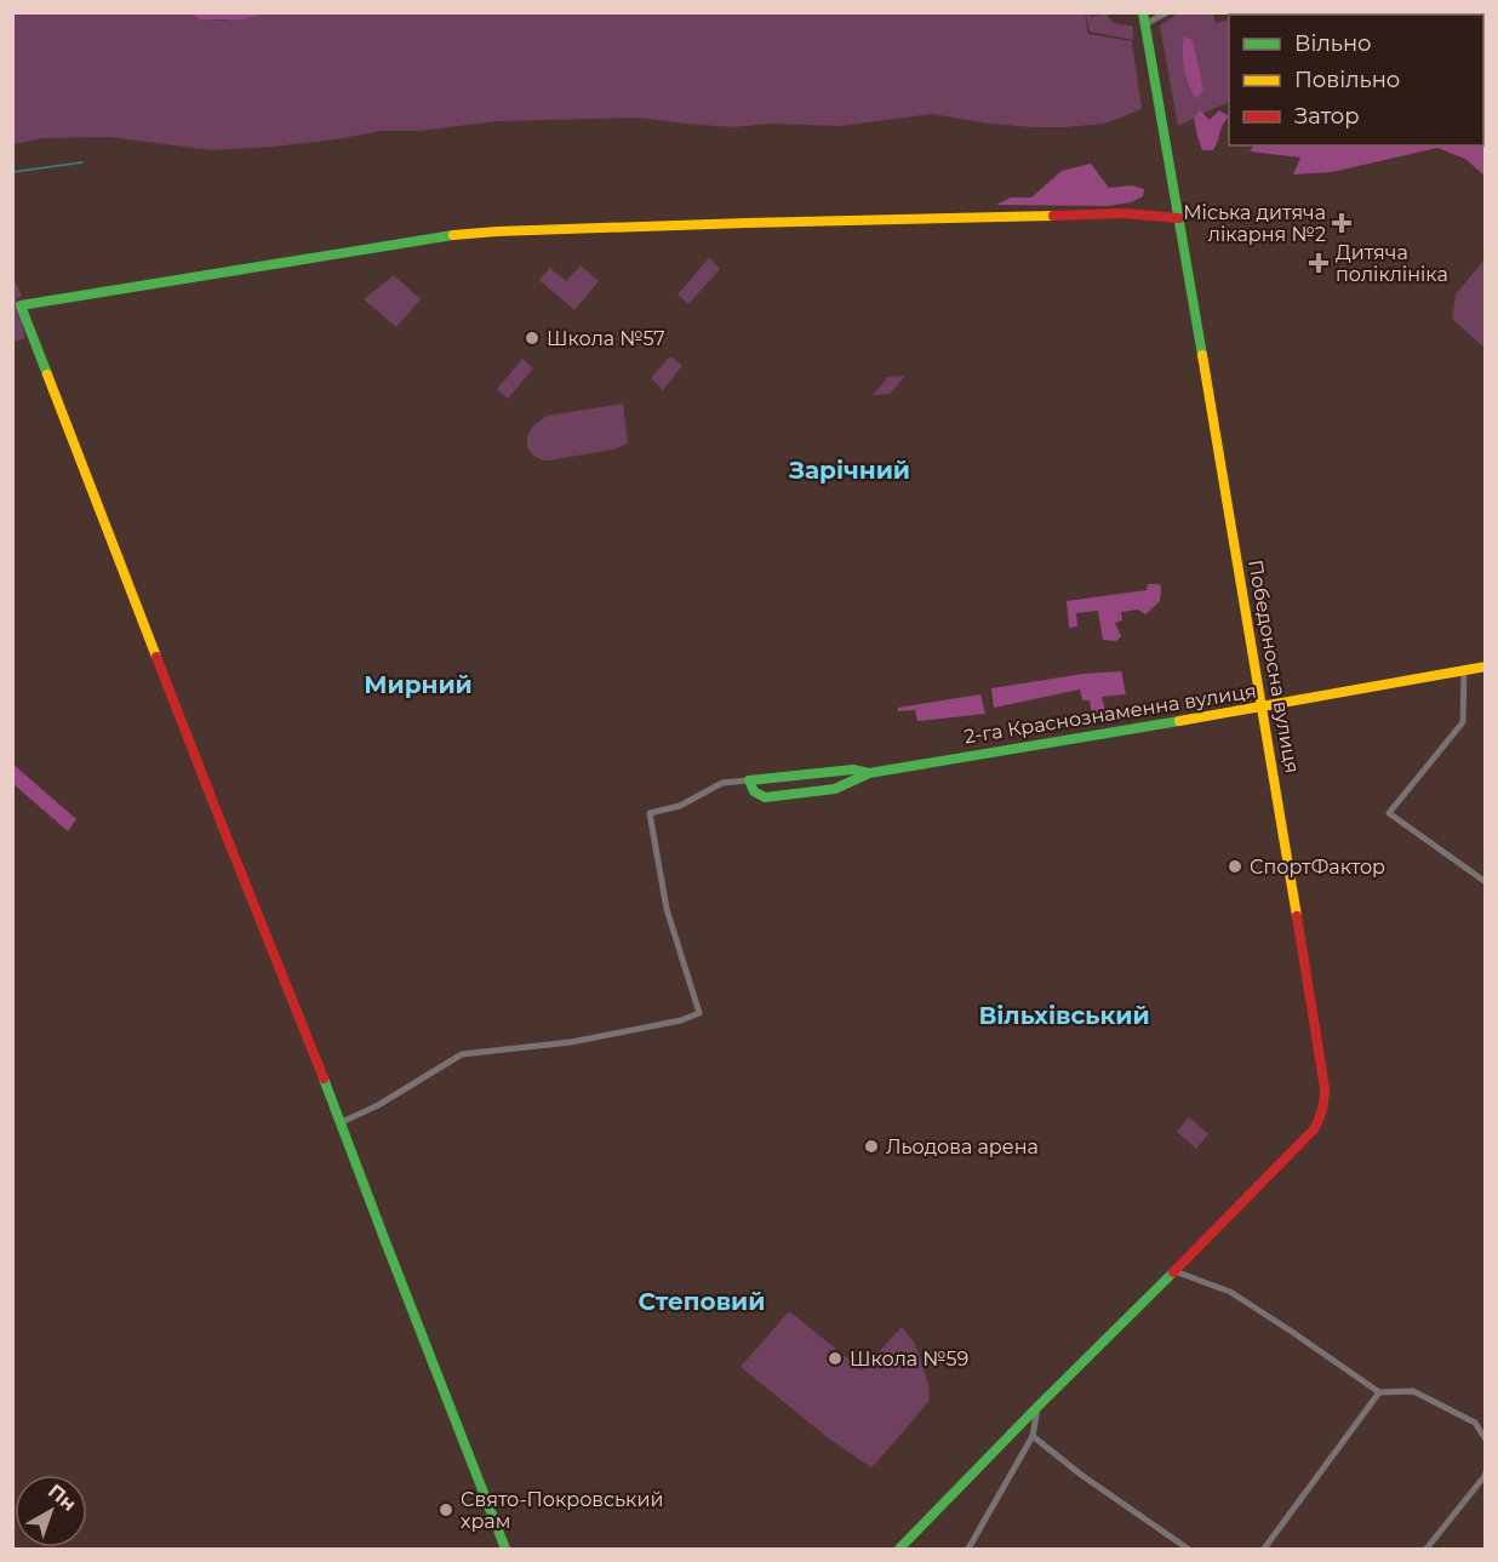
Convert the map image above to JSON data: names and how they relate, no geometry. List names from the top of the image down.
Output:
{
  "streets": {
    "street": ["Победоносна вулиця", "2-га Краснознаменна вулиця"]
  },
  "crossings": [
    ["Победоносна вулиця", "2-га Краснознаменна вулиця"]
  ],
  "districts": [
    "Зарічний",
    "Мирний",
    "Вільхівський",
    "Степовий"
  ],
  "places": {
    "health": ["Міська дитяча лікарня №2", "Дитяча поліклініка"],
    "other": [
      "Школа №57",
      "СпортФактор",
      "Льодова арена",
      "Школа №59",
      "Свято-Покровський храм"
    ]
  },
  "legend": ["Вільно", "Повільно", "Затор"],
  "north": "top right"
}
